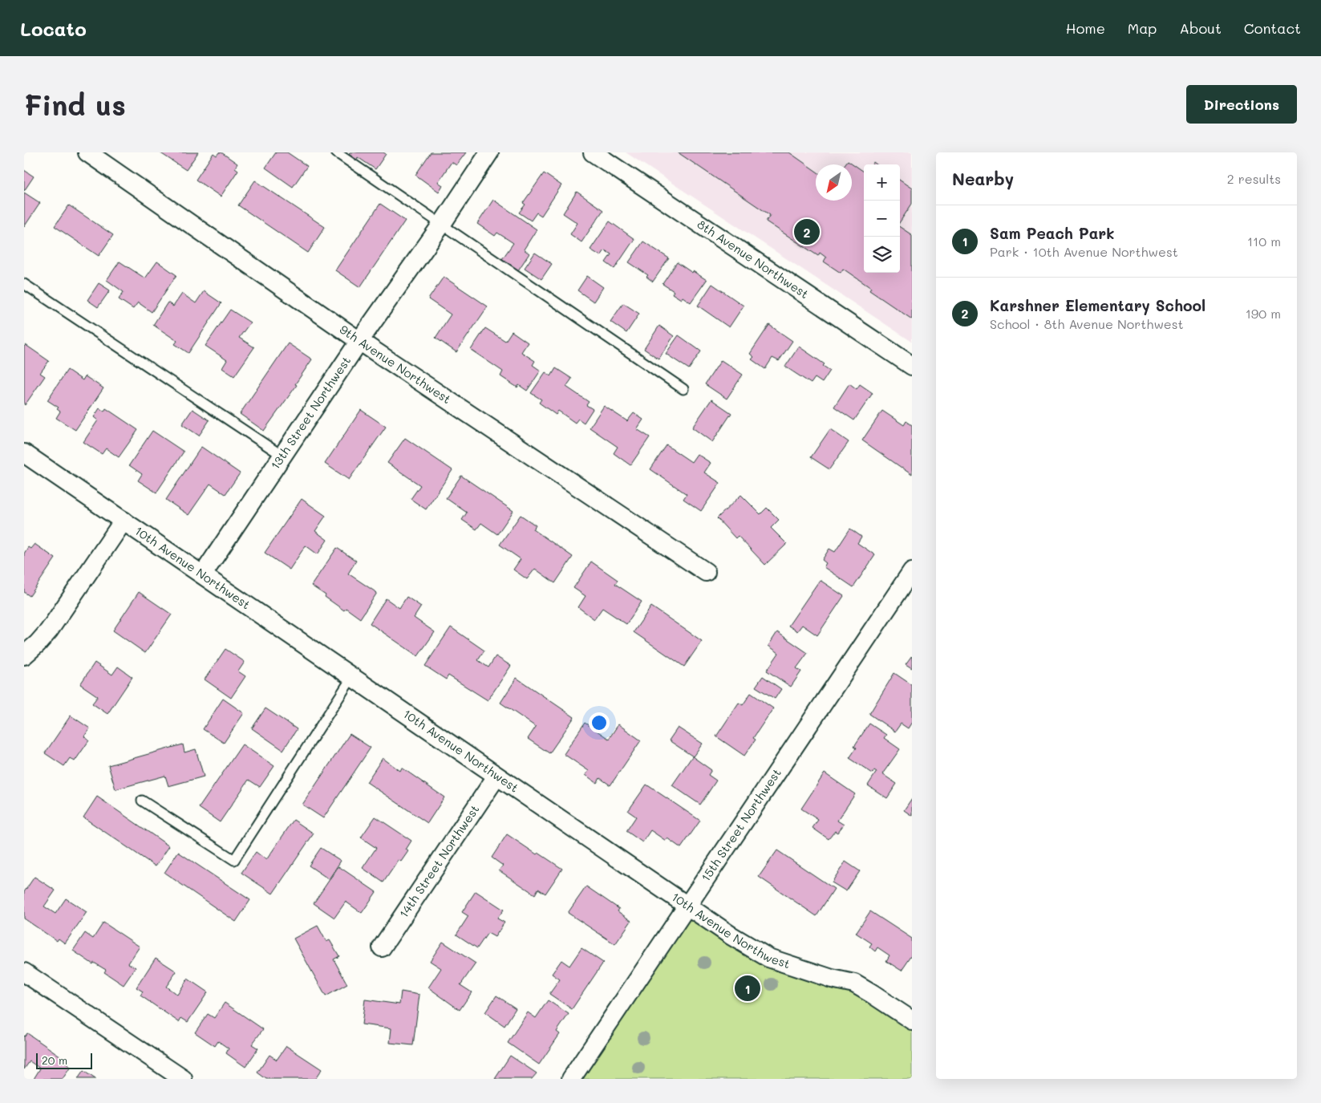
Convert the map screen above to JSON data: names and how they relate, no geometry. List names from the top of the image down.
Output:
{
  "streets": {
    "street": [
      "8th Avenue Northwest",
      "9th Avenue Northwest",
      "13th Street Northwest",
      "10th Avenue Northwest",
      "15th Street Northwest",
      "14th Street Northwest"
    ]
  },
  "crossings": [
    ["9th Avenue Northwest", "13th Street Northwest"],
    ["13th Street Northwest", "10th Avenue Northwest"],
    ["10th Avenue Northwest", "15th Street Northwest"],
    ["10th Avenue Northwest", "14th Street Northwest"]
  ],
  "scale_bar": "20 m",
  "north": "bottom left",
  "page": {
    "header": "Locato",
    "nav": [
      "Home",
      "Map",
      "About",
      "Contact"
    ],
    "buttons": "Directions",
    "title": "Find us",
    "heading": ["Nearby", "2 results"],
    "map_buttons": ["+", "−"],
    "list": [
      {
        "mark": "1",
        "name": "Sam Peach Park",
        "note": "Park · 10th Avenue Northwest",
        "value": "110 m"
      },
      {
        "mark": "2",
        "name": "Karshner Elementary School",
        "note": "School · 8th Avenue Northwest",
        "value": "190 m"
      }
    ],
    "pins": ["2", "1"],
    "scale": "20 m"
  }
}
